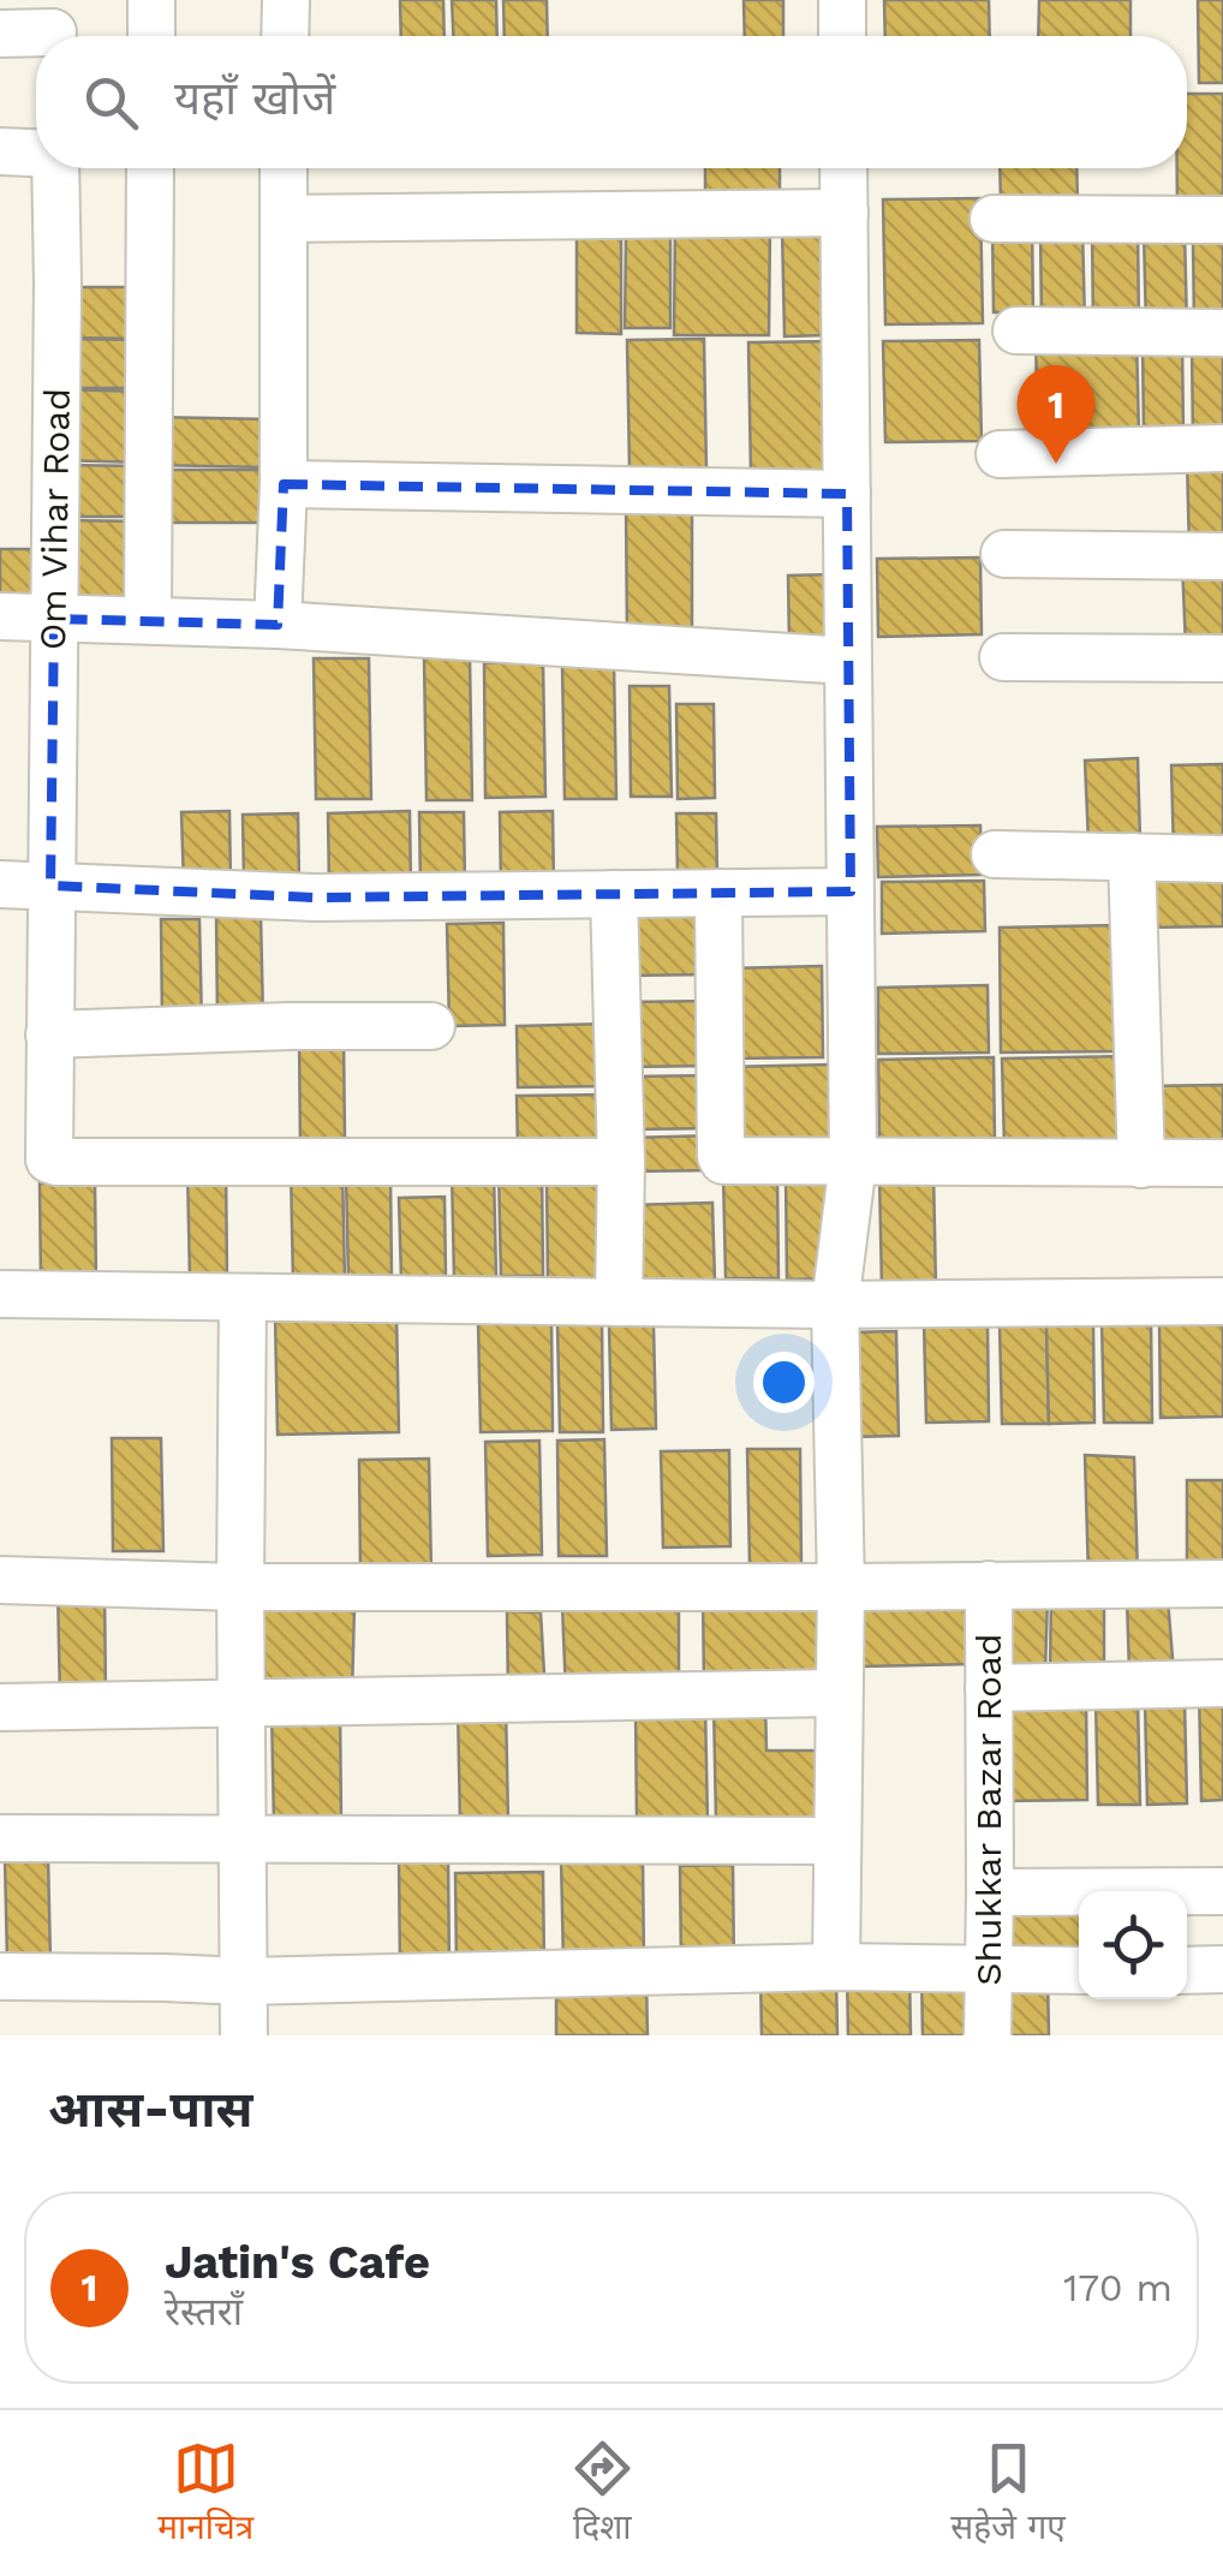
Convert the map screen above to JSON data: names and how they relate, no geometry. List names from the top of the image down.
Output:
{
  "streets": {
    "street": ["Om Vihar Road", "Shukkar Bazar Road"]
  },
  "page": {
    "search": "यहाँ खोजें",
    "pins": "1",
    "heading": "आस-पास",
    "list": [
      {
        "mark": "1",
        "name": "Jatin's Cafe",
        "note": "रेस्तराँ",
        "value": "170 m"
      }
    ],
    "nav": ["मानचित्र", "दिशा", "सहेजे गए"]
  }
}
